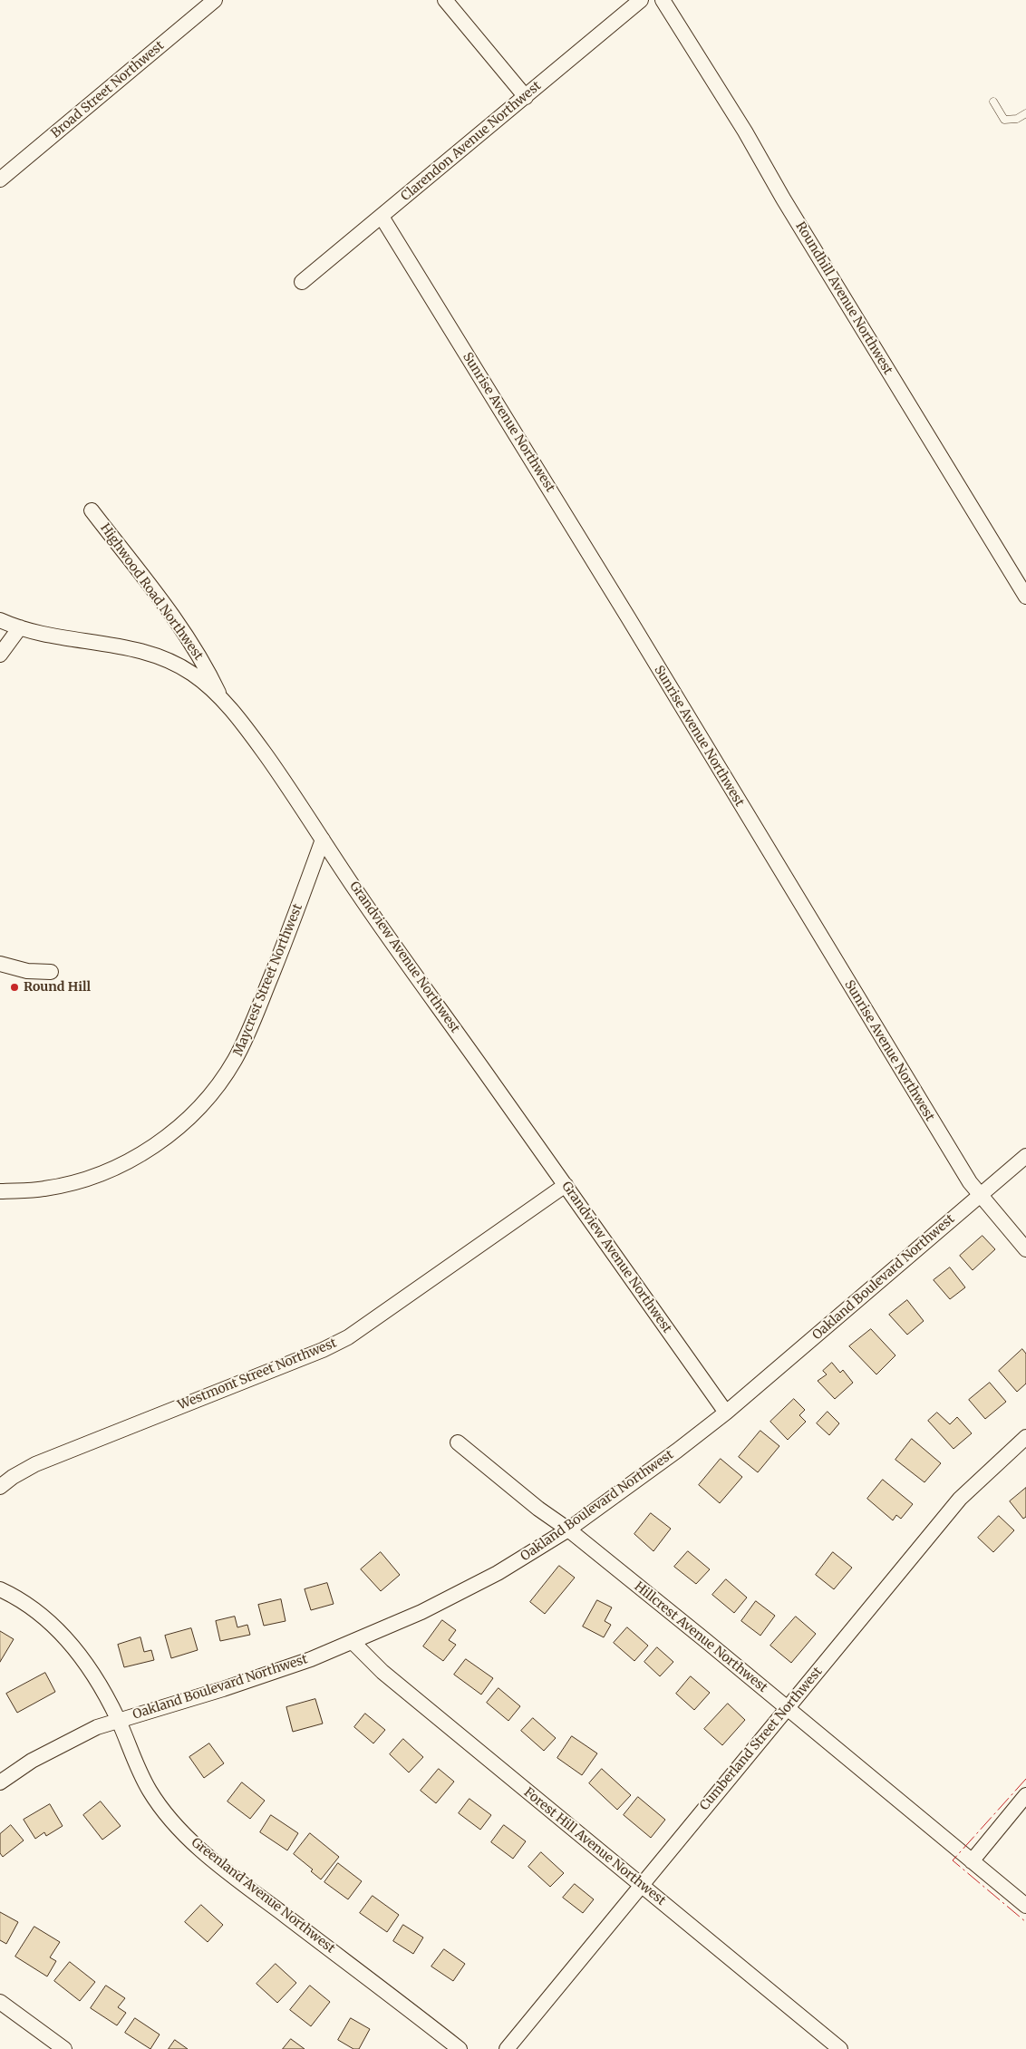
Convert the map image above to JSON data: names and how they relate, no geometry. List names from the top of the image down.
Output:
{
  "streets": {
    "street": [
      "Broad Street Northwest",
      "Clarendon Avenue Northwest",
      "Roundhill Avenue Northwest",
      "Sunrise Avenue Northwest",
      "Highwood Road Northwest",
      "Grandview Avenue Northwest",
      "Maycrest Street Northwest",
      "Oakland Boulevard Northwest",
      "Westmont Street Northwest",
      "Hillcrest Avenue Northwest",
      "Cumberland Street Northwest",
      "Forest Hill Avenue Northwest",
      "Greenland Avenue Northwest"
    ]
  },
  "crossings": [
    ["Clarendon Avenue Northwest", "Sunrise Avenue Northwest"],
    ["Sunrise Avenue Northwest", "Oakland Boulevard Northwest"],
    ["Highwood Road Northwest", "Grandview Avenue Northwest"],
    ["Grandview Avenue Northwest", "Maycrest Street Northwest"],
    ["Grandview Avenue Northwest", "Oakland Boulevard Northwest"],
    ["Grandview Avenue Northwest", "Westmont Street Northwest"],
    ["Oakland Boulevard Northwest", "Hillcrest Avenue Northwest"],
    ["Oakland Boulevard Northwest", "Forest Hill Avenue Northwest"],
    ["Oakland Boulevard Northwest", "Greenland Avenue Northwest"],
    ["Hillcrest Avenue Northwest", "Cumberland Street Northwest"],
    ["Cumberland Street Northwest", "Forest Hill Avenue Northwest"]
  ],
  "places": ["Round Hill"]
}
